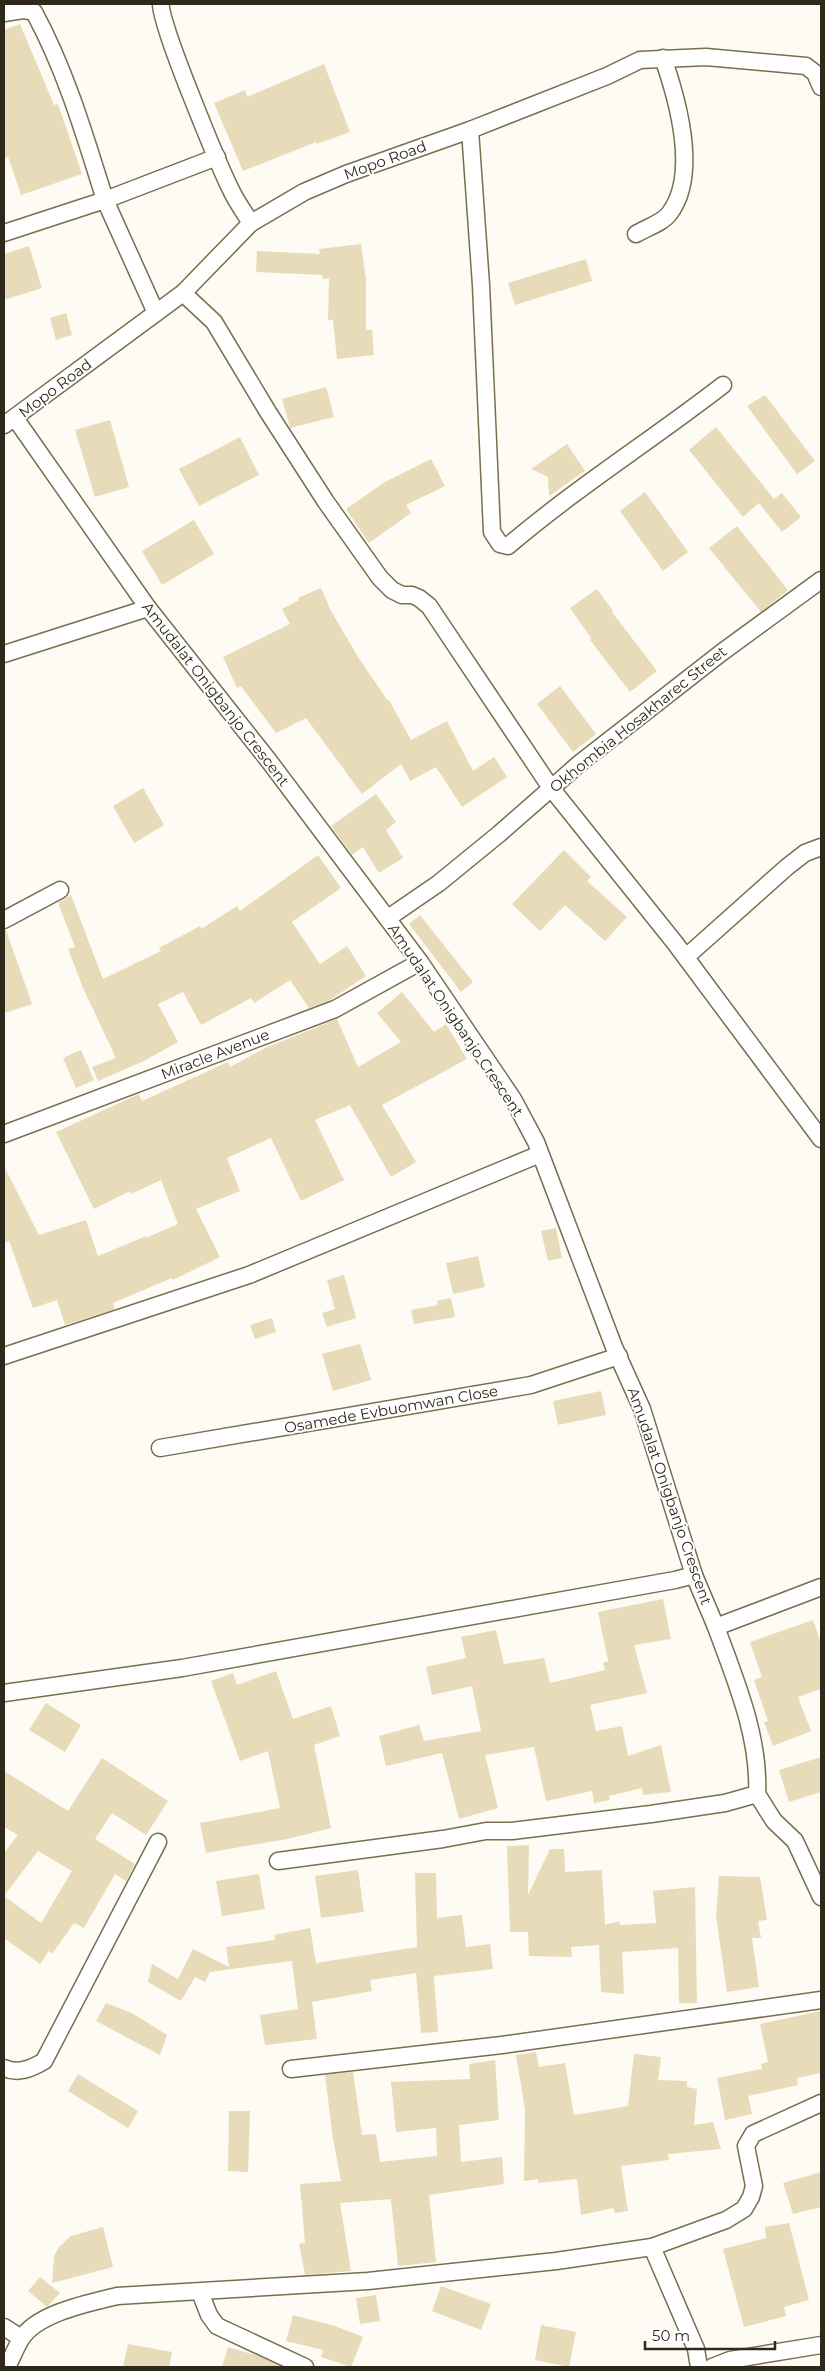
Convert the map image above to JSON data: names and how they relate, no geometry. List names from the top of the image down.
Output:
{
  "streets": {
    "street": [
      "Mopo Road",
      "Amudalat Onigbanjo Crescent",
      "Okhombia Hosakharec Street",
      "Miracle Avenue",
      "Osamede Evbuomwan Close"
    ]
  },
  "crossings": [
    ["Mopo Road", "Amudalat Onigbanjo Crescent"],
    ["Amudalat Onigbanjo Crescent", "Okhombia Hosakharec Street"],
    ["Amudalat Onigbanjo Crescent", "Miracle Avenue"],
    ["Amudalat Onigbanjo Crescent", "Osamede Evbuomwan Close"]
  ],
  "scale_bar": "50 m"
}
